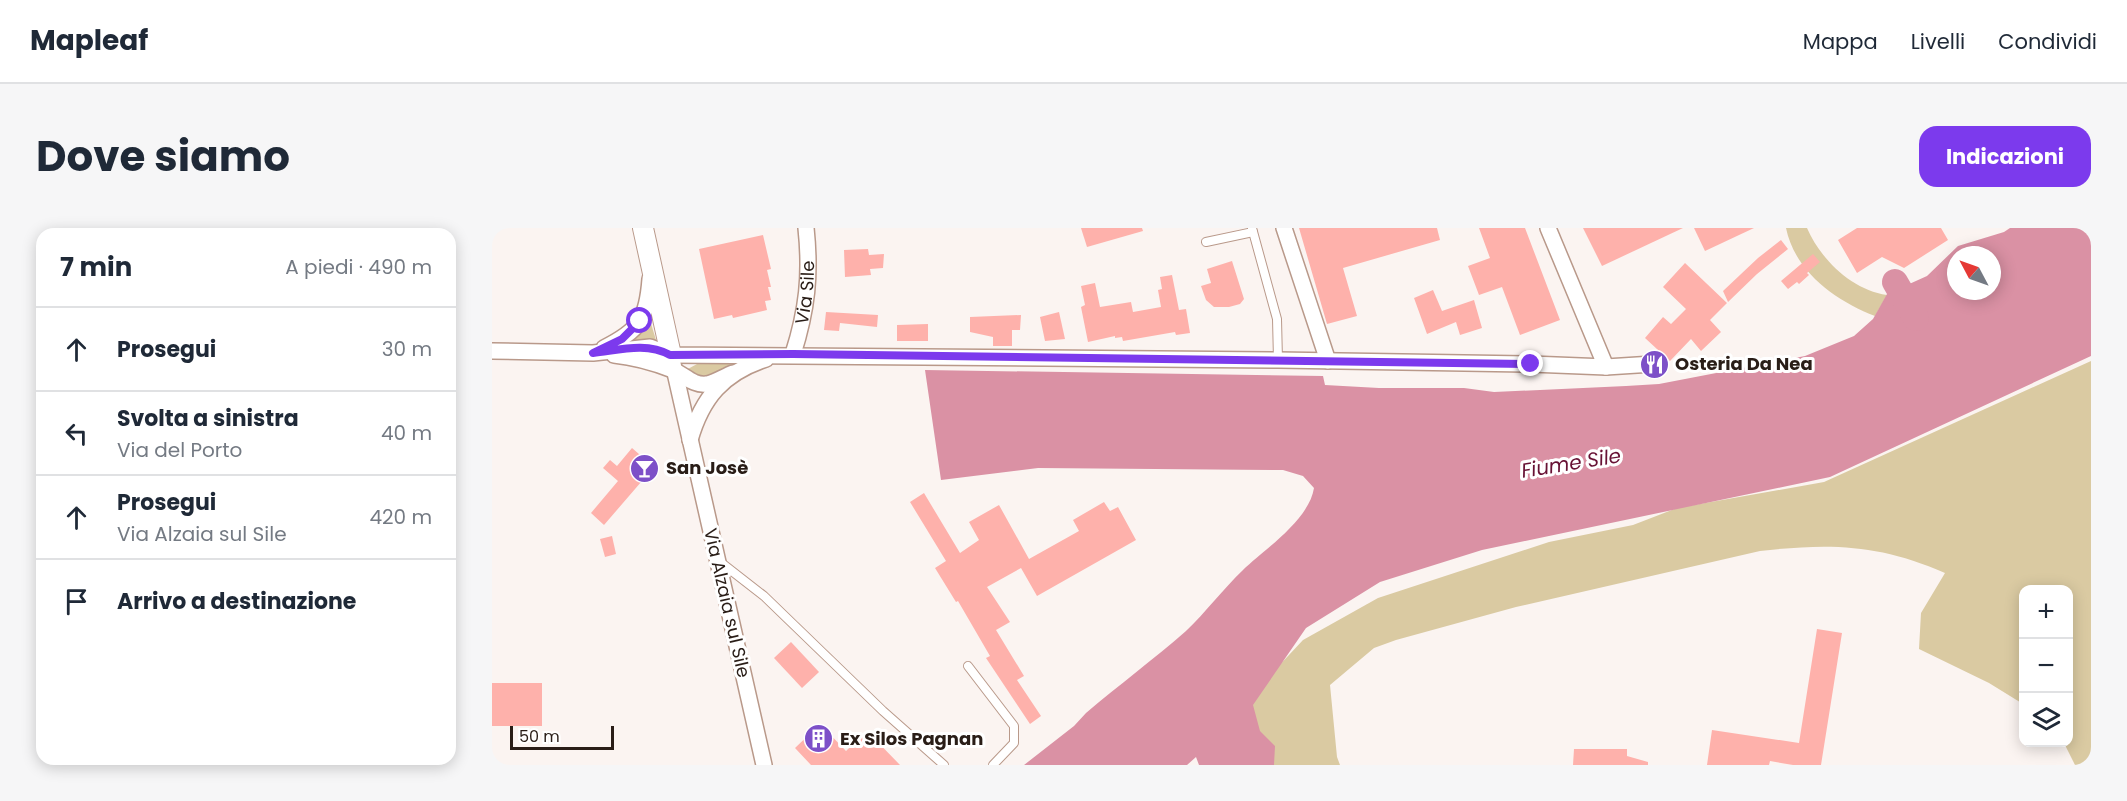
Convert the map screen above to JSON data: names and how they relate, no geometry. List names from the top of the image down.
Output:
{
  "streets": {
    "street": ["Via Sile", "Via Alzaia sul Sile"]
  },
  "water": ["Fiume Sile"],
  "places": {
    "restaurant": ["Osteria Da Nea"],
    "bar": ["San Josè"],
    "building": ["Ex Silos Pagnan"]
  },
  "scale_bar": "50 m",
  "north": "top left",
  "page": {
    "header": "Mapleaf",
    "nav": ["Mappa", "Livelli", "Condividi"],
    "title": "Dove siamo",
    "buttons": "Indicazioni",
    "heading": ["7 min", "A piedi · 490 m"],
    "list": [
      ["Prosegui", "30 m"],
      ["Svolta a sinistra", "Via del Porto", "40 m"],
      ["Prosegui", "Via Alzaia sul Sile", "420 m"],
      "Arrivo a destinazione"
    ],
    "map_buttons": ["+", "−"],
    "scale": "50 m"
  }
}
